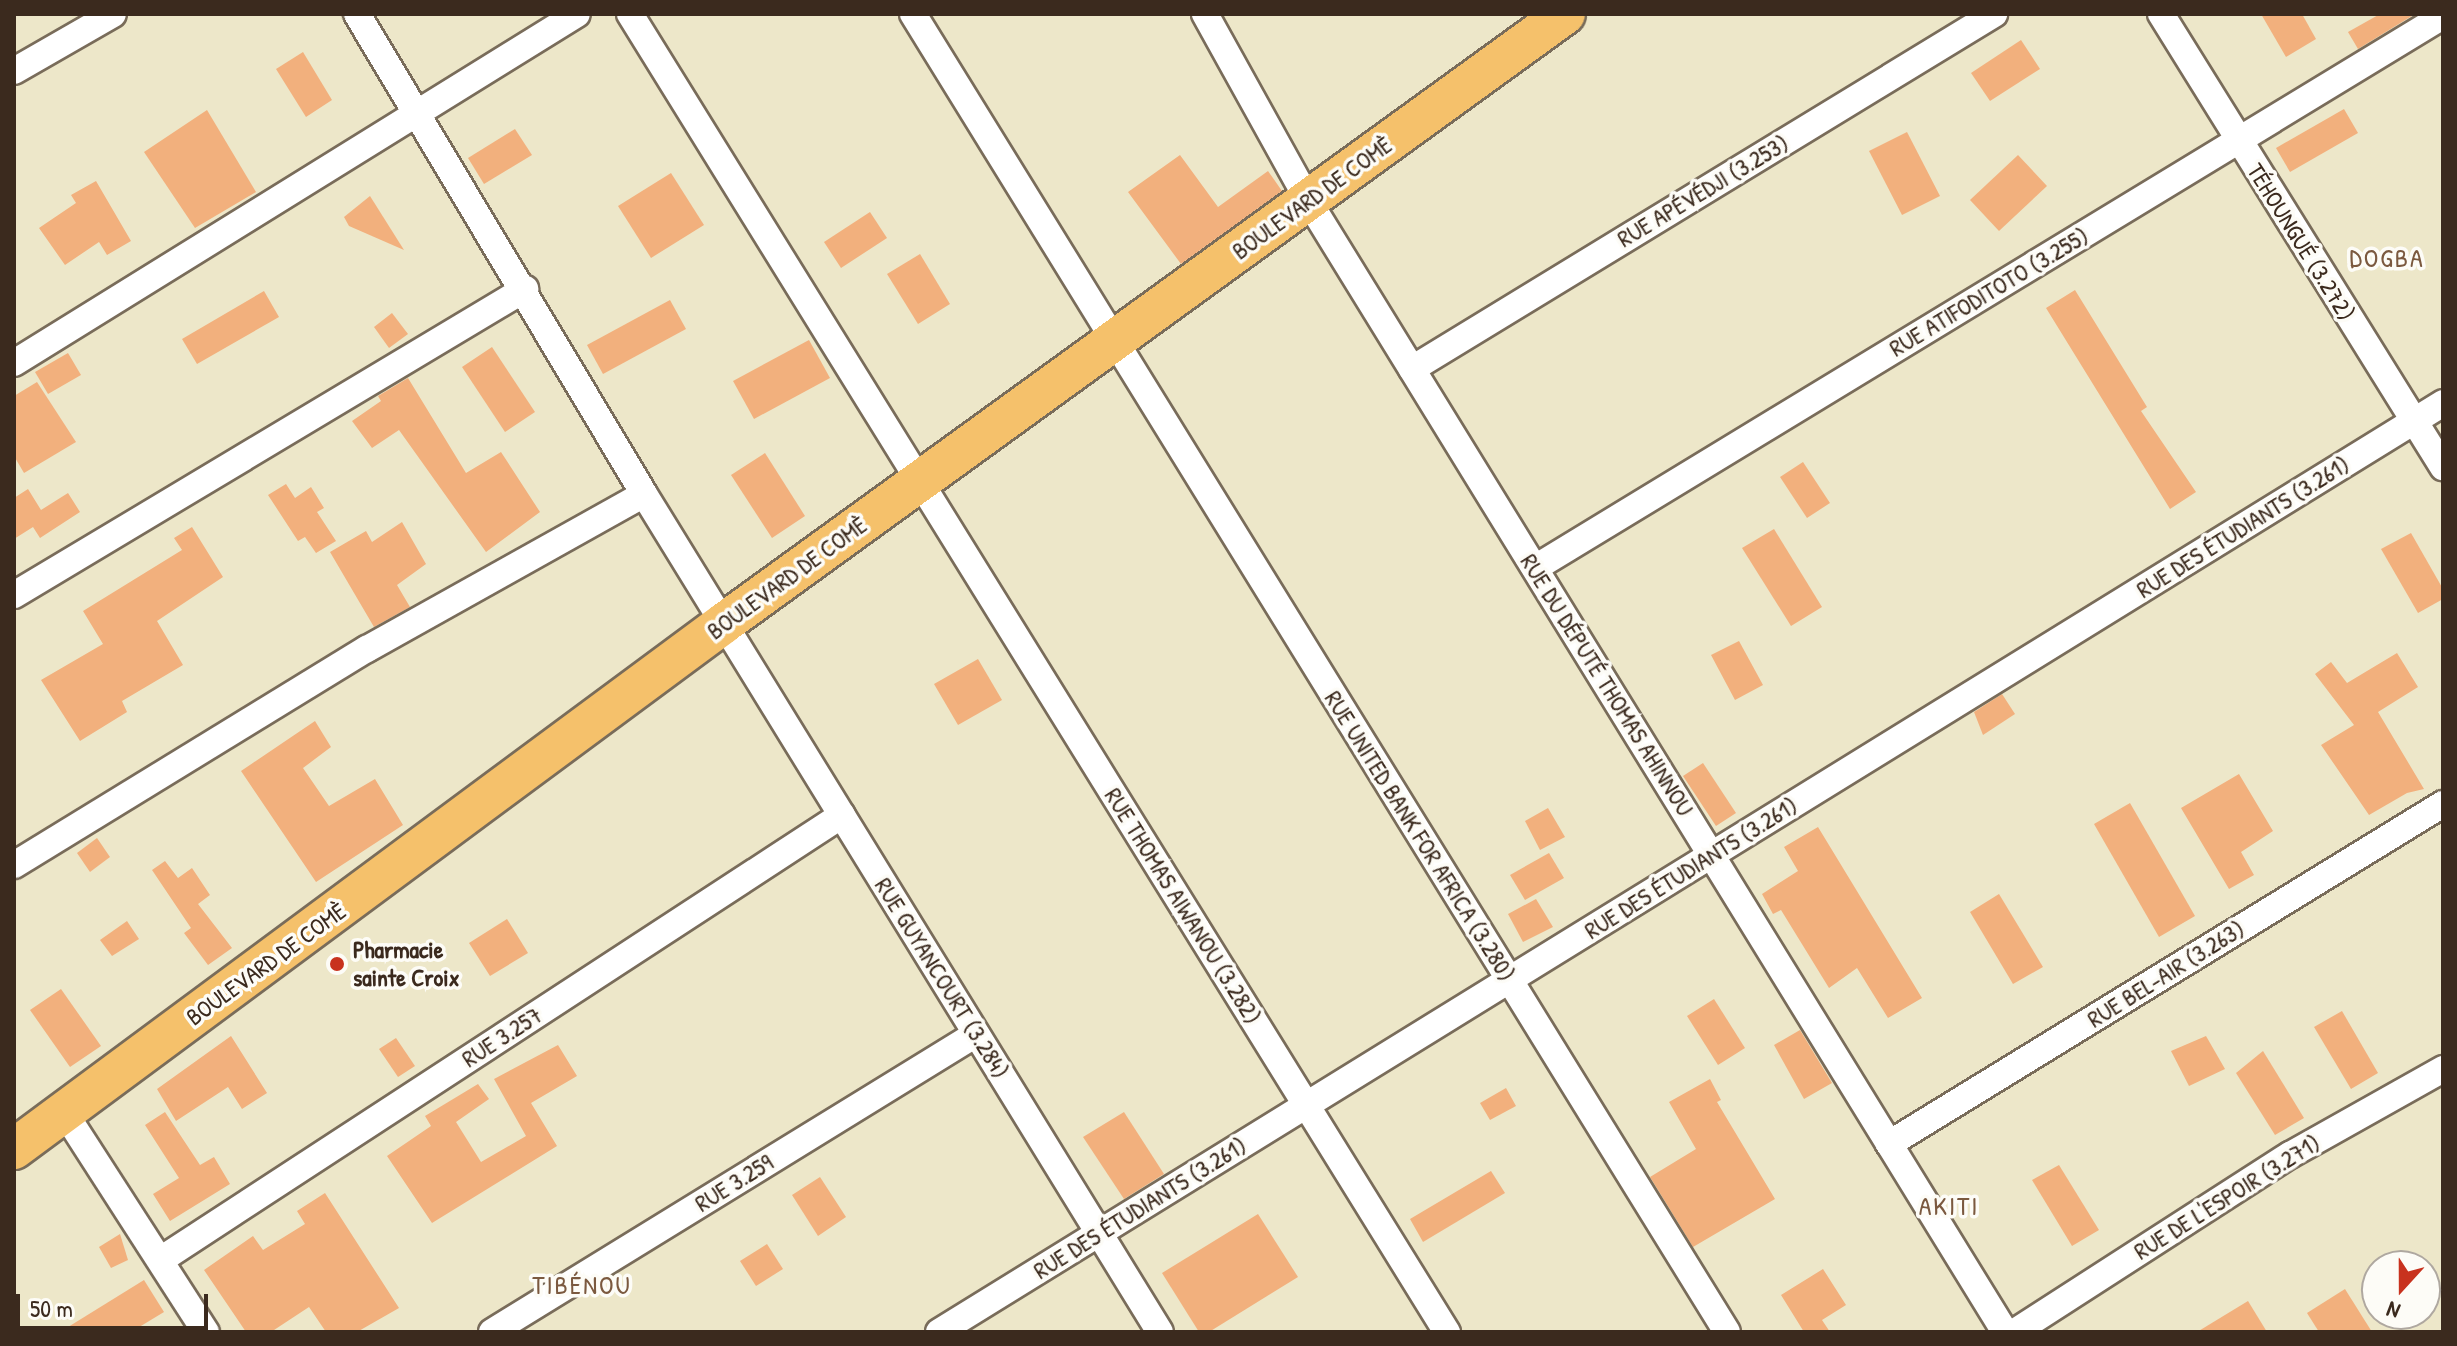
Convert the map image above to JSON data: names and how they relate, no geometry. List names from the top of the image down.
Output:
{
  "streets": {
    "main road": ["BOULEVARD DE COMÈ"],
    "street": [
      "RUE APÉVÉDJI (3.253)",
      "TÉHOUNGUÉ (3.272)",
      "RUE ATIFODITOTO (3.255)",
      "RUE DES ÉTUDIANTS (3.261)",
      "RUE DU DÉPUTÉ THOMAS AHINNOU",
      "RUE UNITED BANK FOR AFRICA (3.280)",
      "RUE THOMAS AIWANOU (3.282)",
      "RUE BEL-AIR (3.263)",
      "RUE GUYANCOURT (3.284)",
      "RUE 3.257",
      "RUE 3.259",
      "RUE DE L'ESPOIR (3.271)"
    ]
  },
  "crossings": [
    ["RUE APÉVÉDJI (3.253)", "RUE DU DÉPUTÉ THOMAS AHINNOU"],
    ["BOULEVARD DE COMÈ", "RUE DU DÉPUTÉ THOMAS AHINNOU"],
    ["BOULEVARD DE COMÈ", "RUE UNITED BANK FOR AFRICA (3.280)"],
    ["BOULEVARD DE COMÈ", "RUE THOMAS AIWANOU (3.282)"],
    ["BOULEVARD DE COMÈ", "RUE GUYANCOURT (3.284)"],
    ["TÉHOUNGUÉ (3.272)", "RUE ATIFODITOTO (3.255)"],
    ["TÉHOUNGUÉ (3.272)", "RUE DES ÉTUDIANTS (3.261)"],
    ["RUE ATIFODITOTO (3.255)", "RUE DU DÉPUTÉ THOMAS AHINNOU"],
    ["RUE DES ÉTUDIANTS (3.261)", "RUE DU DÉPUTÉ THOMAS AHINNOU"],
    ["RUE DES ÉTUDIANTS (3.261)", "RUE UNITED BANK FOR AFRICA (3.280)"],
    ["RUE DES ÉTUDIANTS (3.261)", "RUE THOMAS AIWANOU (3.282)"],
    ["RUE DES ÉTUDIANTS (3.261)", "RUE GUYANCOURT (3.284)"],
    ["RUE DU DÉPUTÉ THOMAS AHINNOU", "RUE BEL-AIR (3.263)"],
    ["RUE GUYANCOURT (3.284)", "RUE 3.257"],
    ["RUE GUYANCOURT (3.284)", "RUE 3.259"]
  ],
  "districts": ["DOGBA", "AKITI", "TIBÉNOU"],
  "places": ["Pharmacie sainte Croix"],
  "scale_bar": "50 m",
  "north": "bottom"
}
